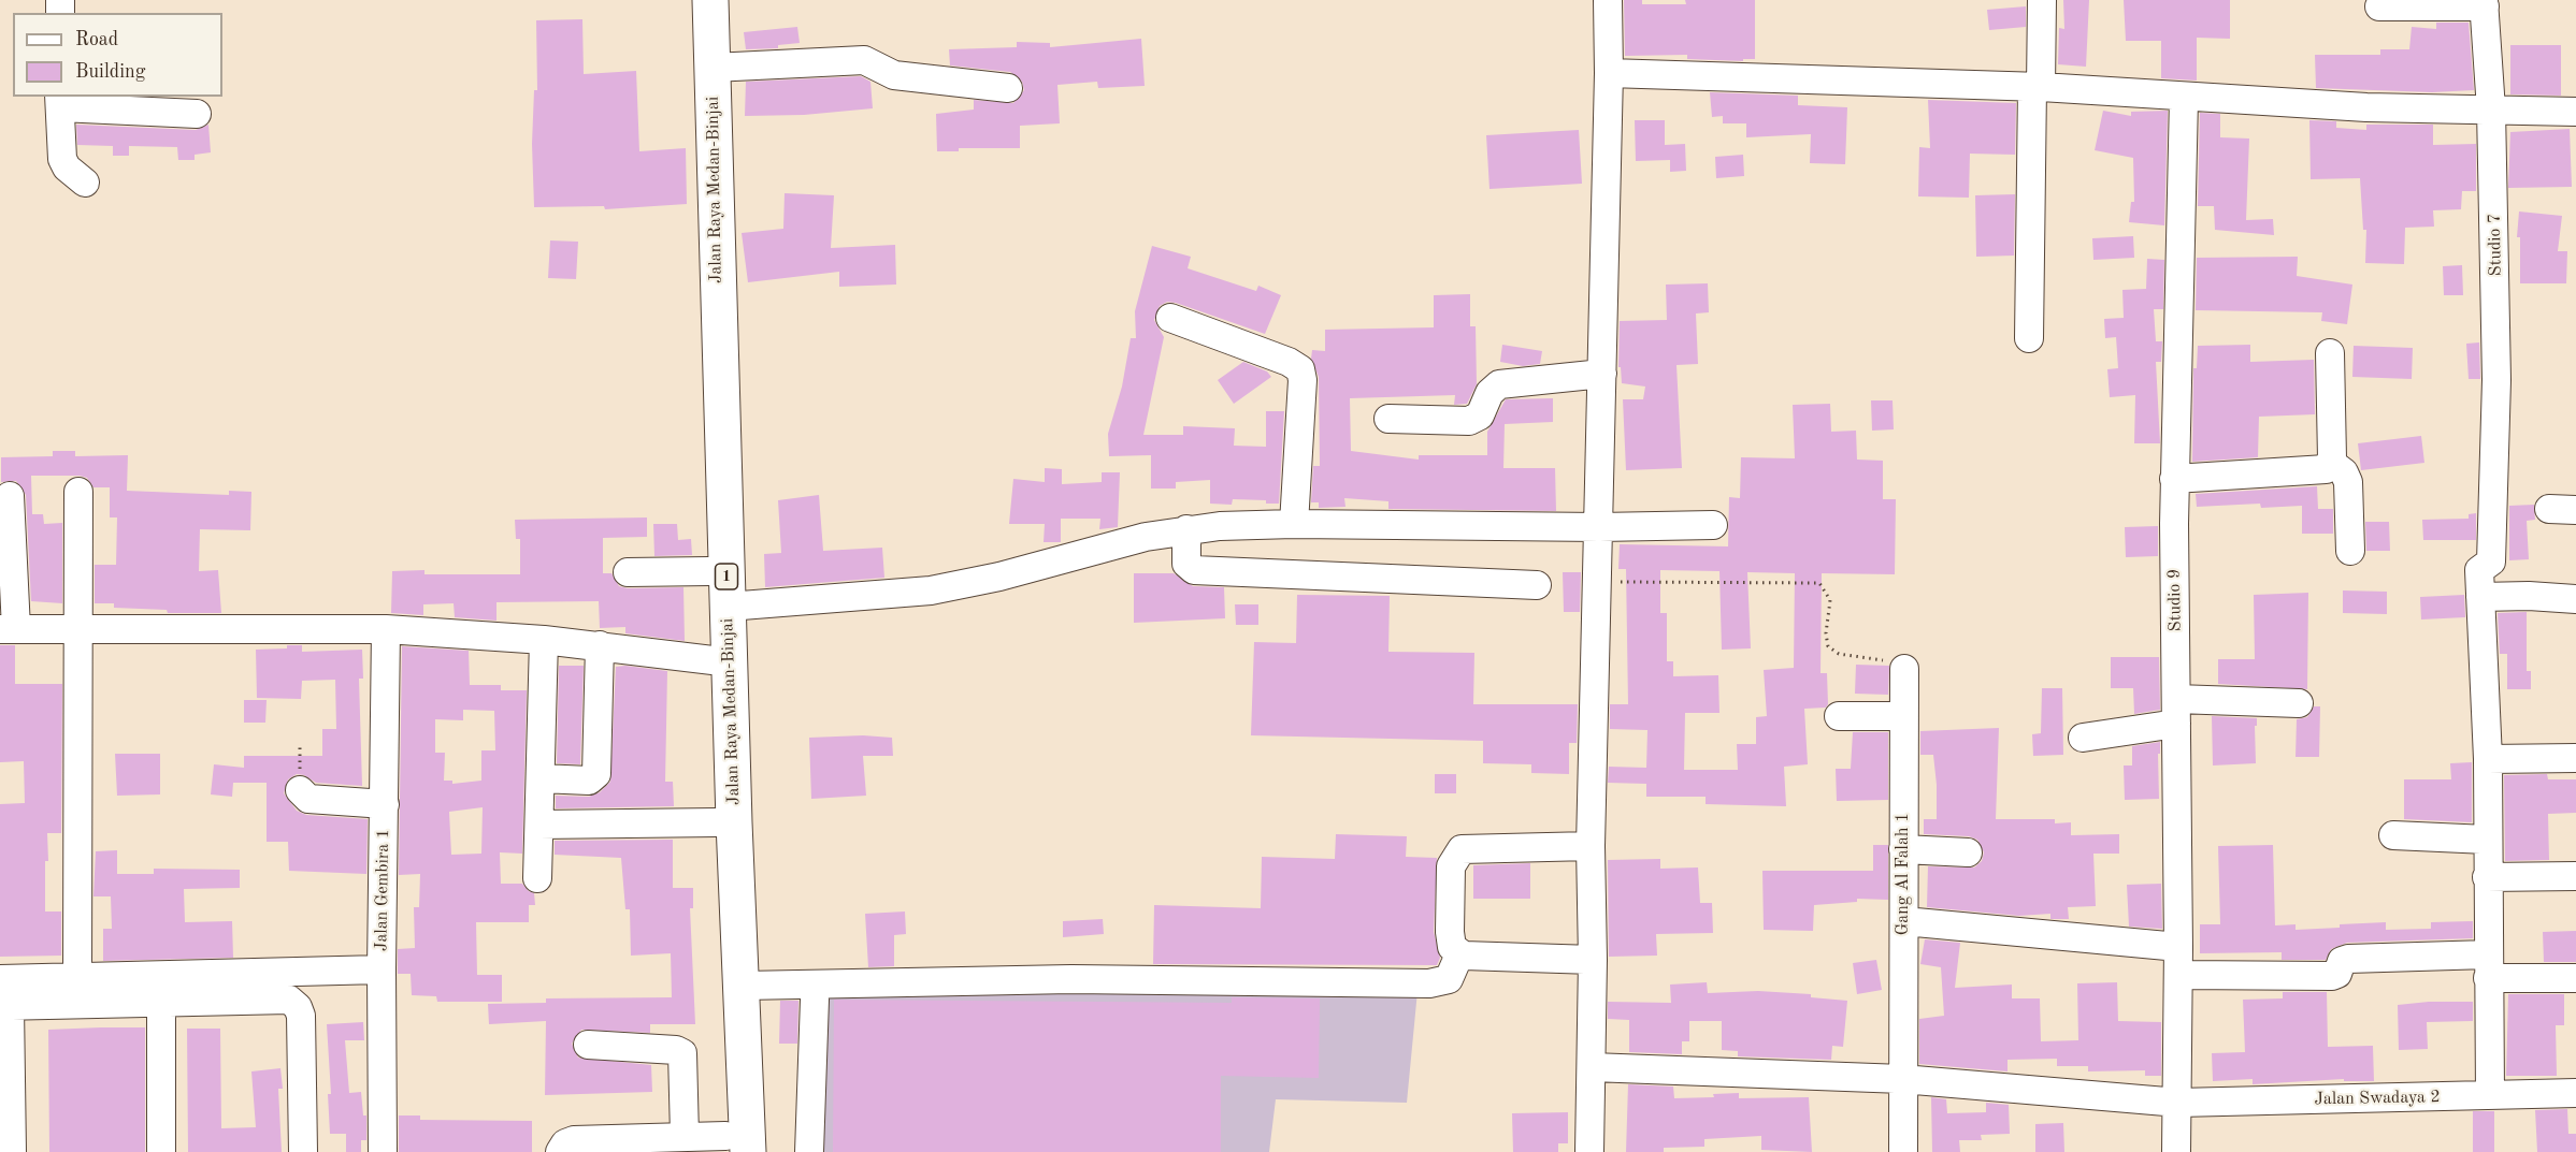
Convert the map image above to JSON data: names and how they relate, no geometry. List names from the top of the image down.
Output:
{
  "streets": {
    "highway": ["Jalan Raya Medan-Binjai", "1"],
    "street": [
      "Studio 7",
      "Studio 9",
      "Gang Al Falah 1",
      "Jalan Gembira 1",
      "Jalan Swadaya 2"
    ]
  },
  "crossings": [
    ["Studio 9", "Jalan Swadaya 2"],
    ["Gang Al Falah 1", "Jalan Swadaya 2"]
  ],
  "legend": ["Road", "Building"]
}
